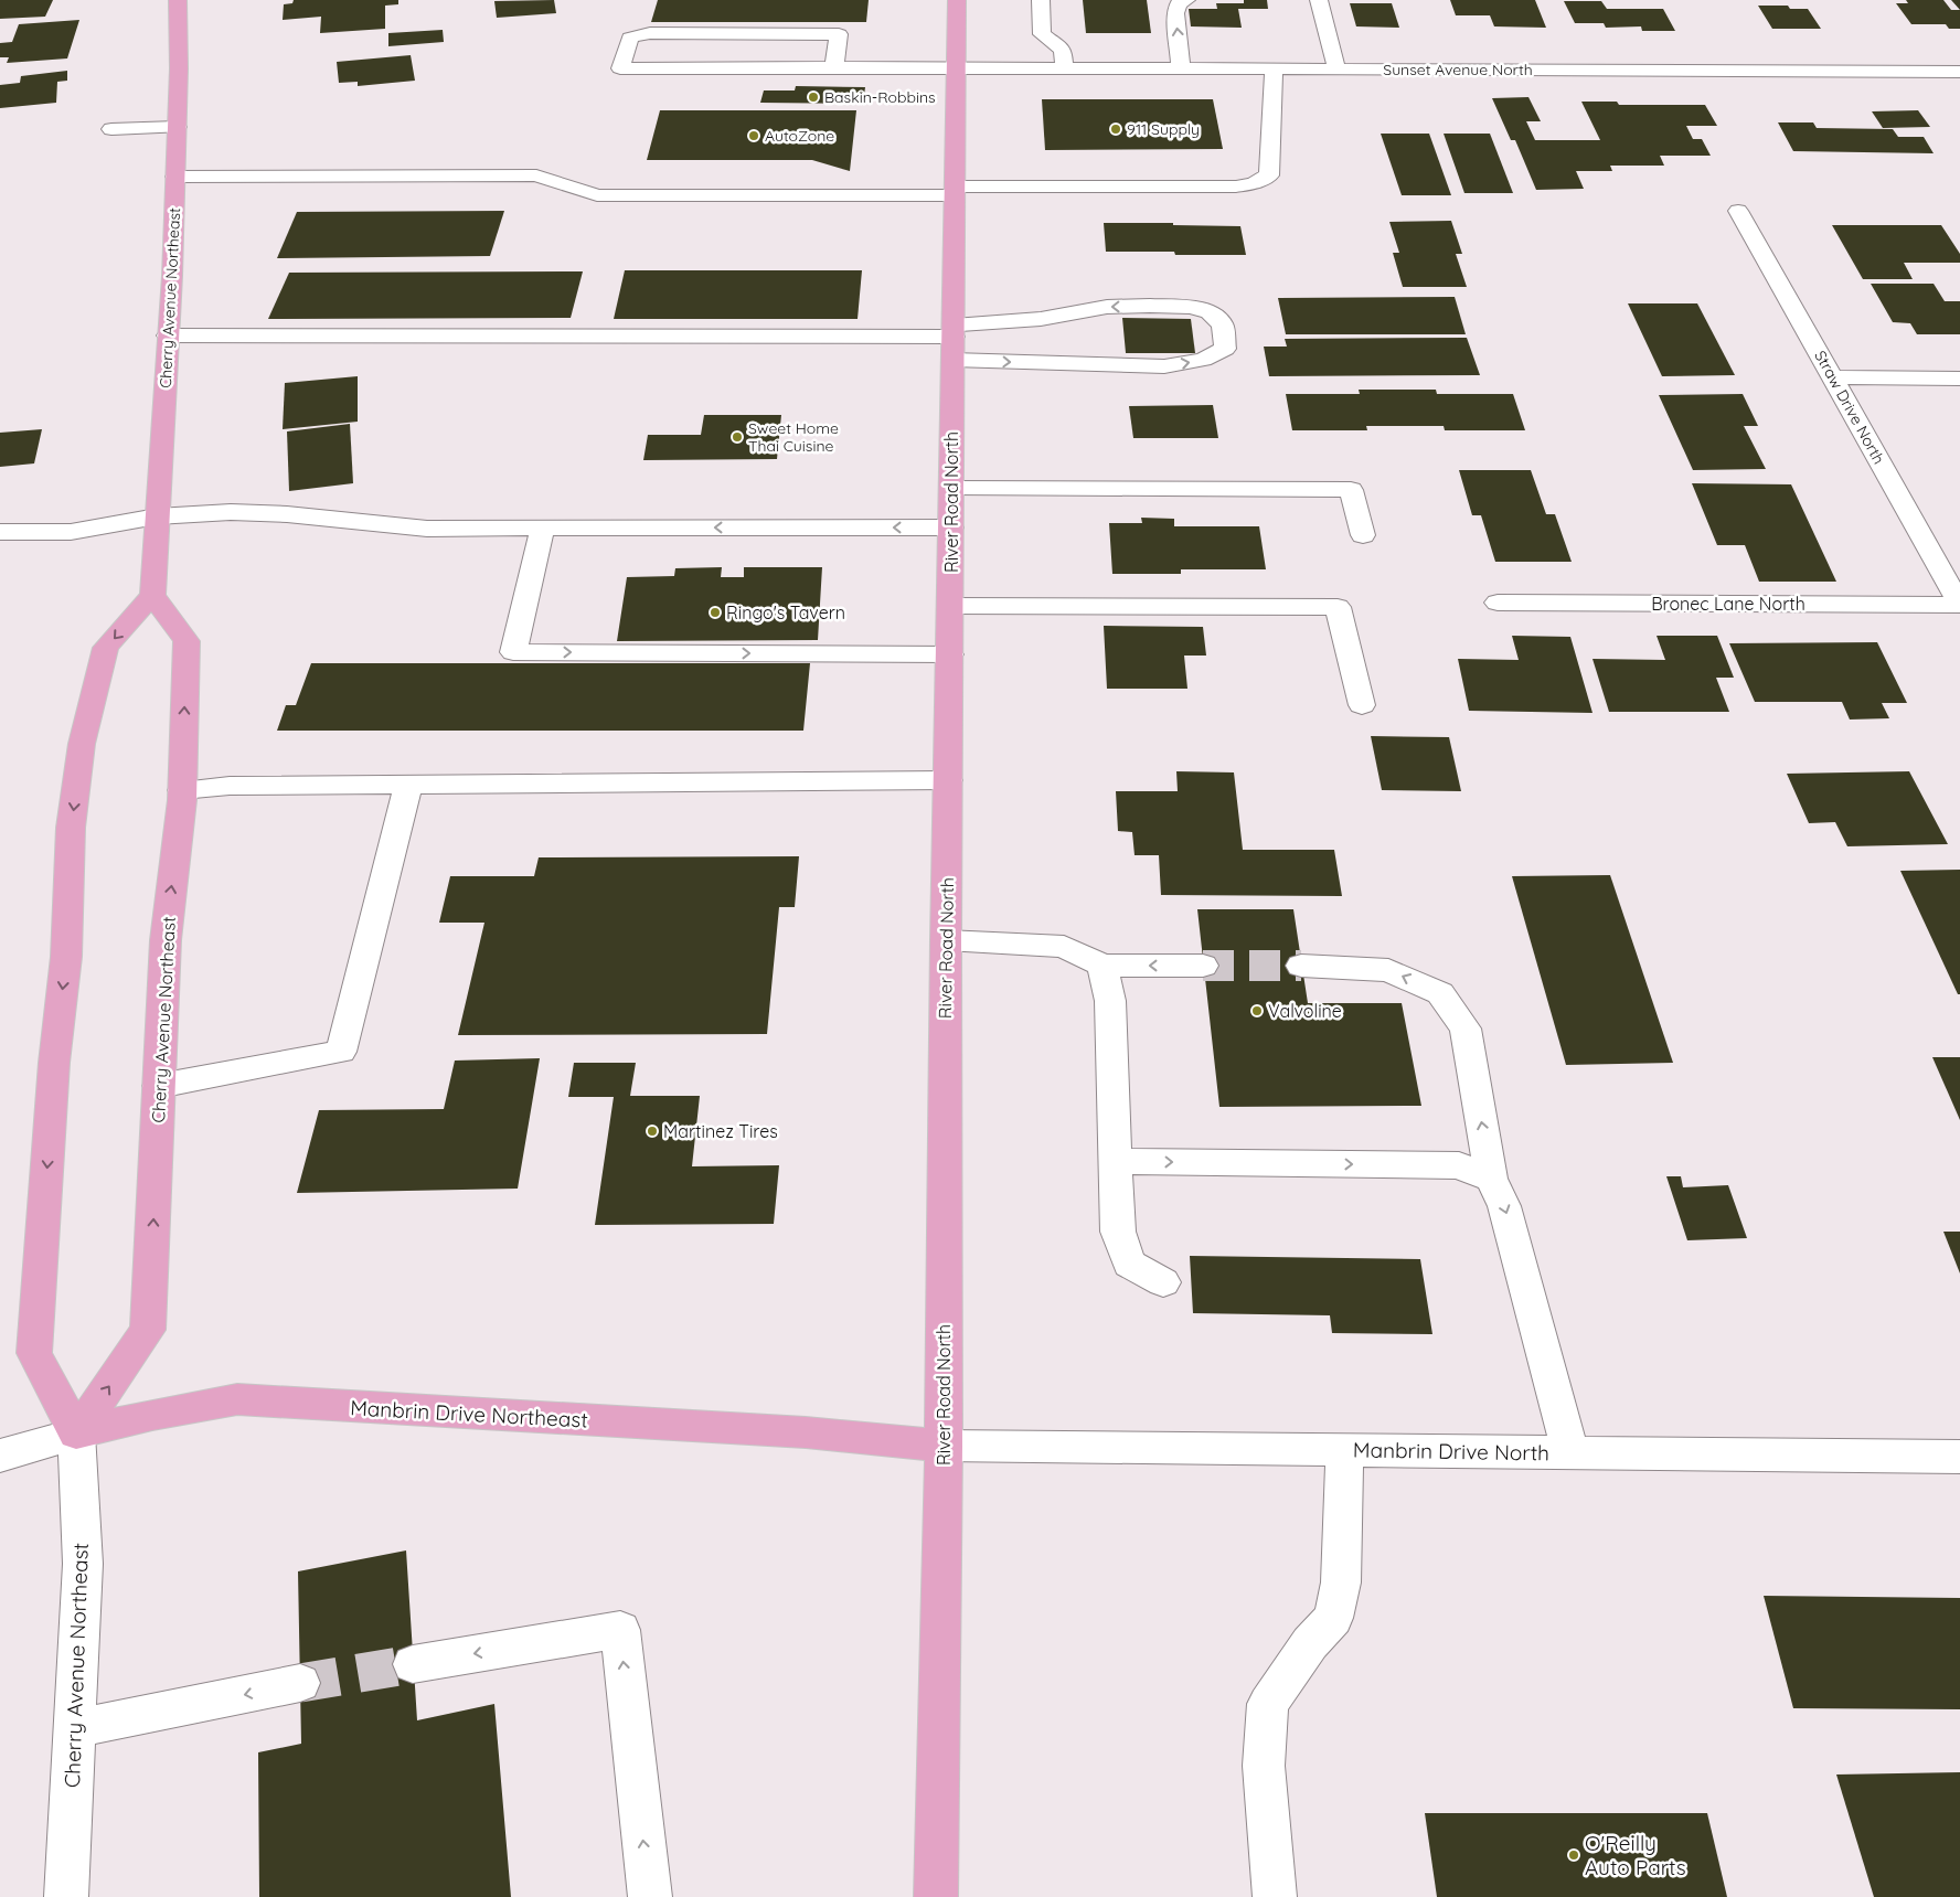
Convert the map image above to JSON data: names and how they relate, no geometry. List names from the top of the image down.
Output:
{
  "streets": {
    "main road": ["Cherry Avenue Northeast", "River Road North", "Manbrin Drive Northeast"],
    "street": [
      "Sunset Avenue North",
      "Straw Drive North",
      "Bronec Lane North",
      "Manbrin Drive North"
    ]
  },
  "crossings": [
    ["Sunset Avenue North", "River Road North"],
    ["Cherry Avenue Northeast", "Manbrin Drive Northeast"],
    ["Straw Drive North", "Bronec Lane North"],
    ["River Road North", "Manbrin Drive Northeast"],
    ["River Road North", "Manbrin Drive North"],
    ["Manbrin Drive Northeast", "Manbrin Drive North"]
  ],
  "places": [
    "Baskin-Robbins",
    "911 Supply",
    "AutoZone",
    "Sweet Home Thai Cuisine",
    "Ringo's Tavern",
    "Valvoline",
    "Martinez Tires",
    "O'Reilly Auto Parts"
  ]
}
